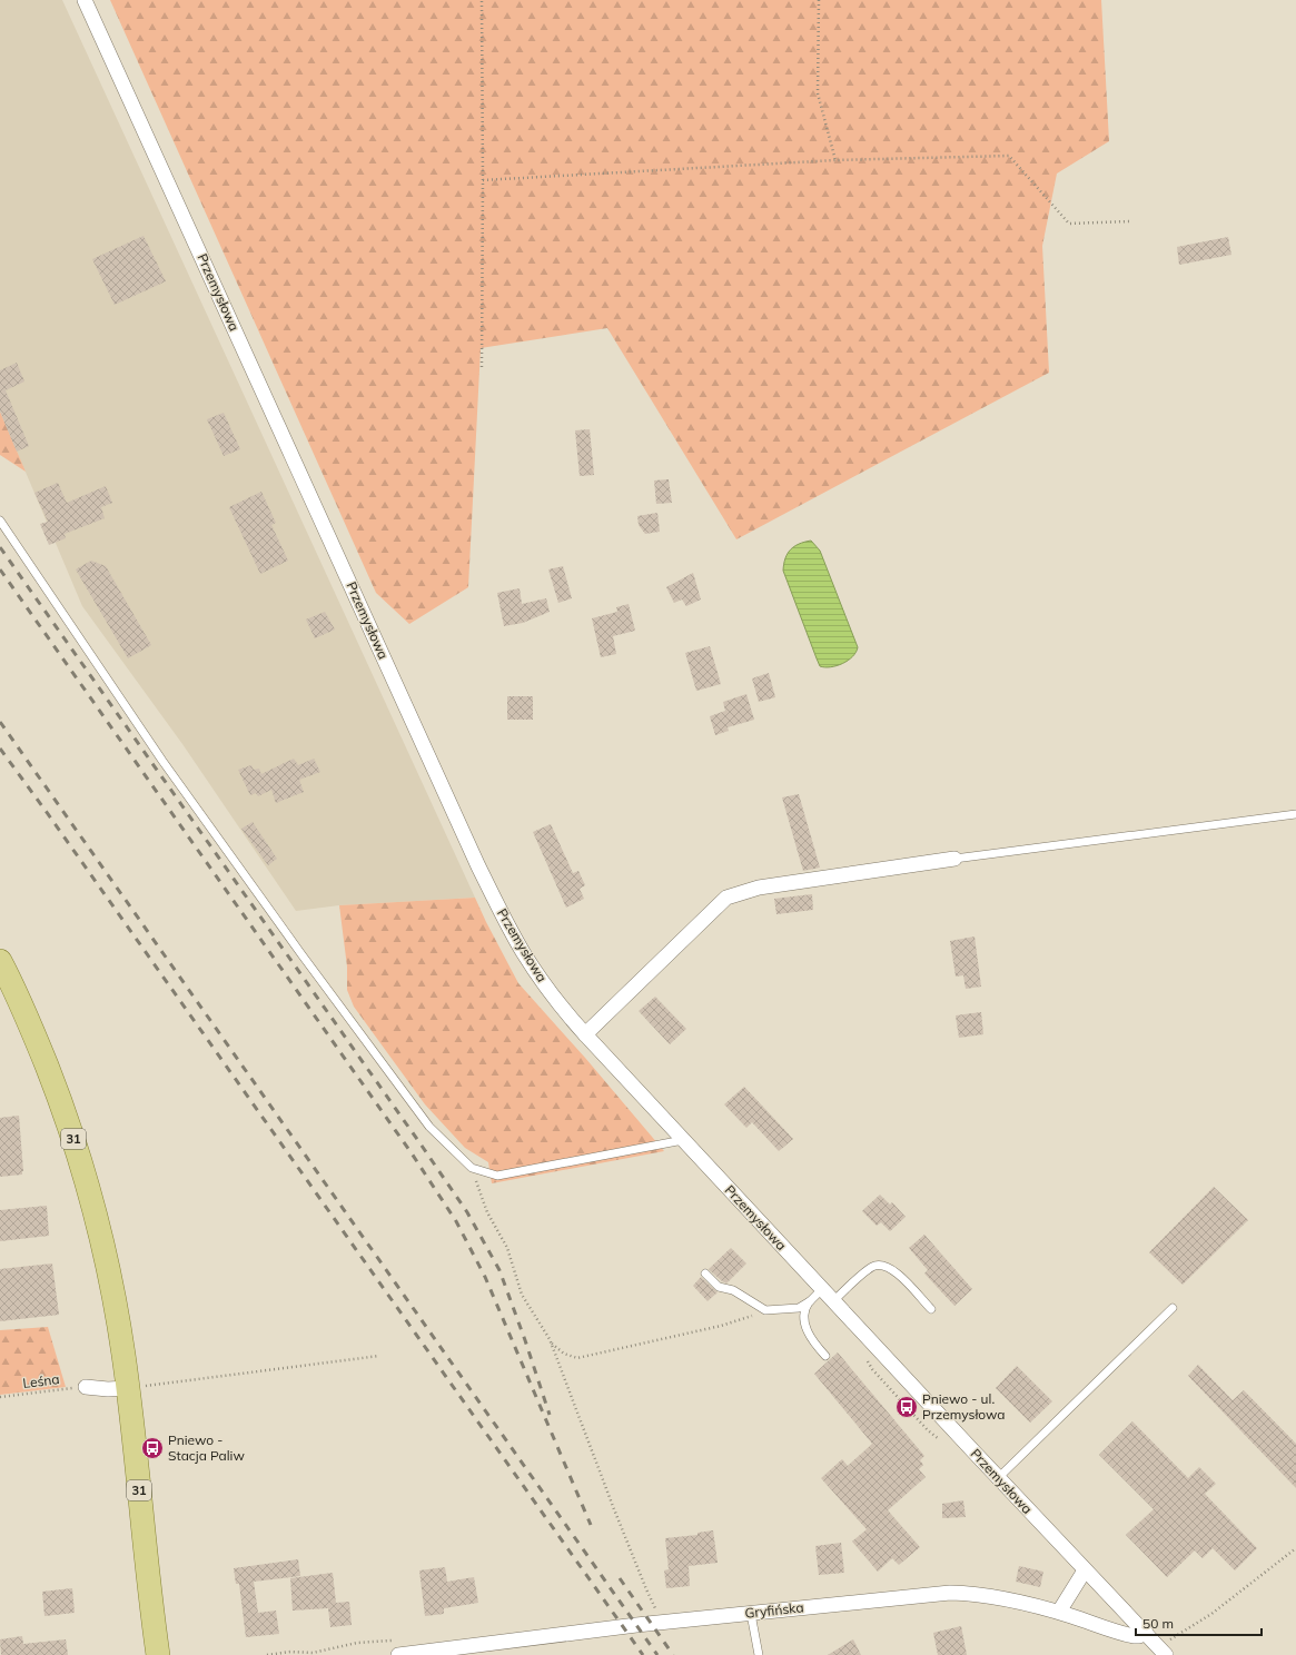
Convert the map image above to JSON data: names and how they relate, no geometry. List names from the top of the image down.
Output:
{
  "streets": {
    "main road": ["31"],
    "street": ["Przemysłowa", "Gryfińska"],
    "path": ["Leśna"]
  },
  "crossings": [
    ["Przemysłowa", "Gryfińska"]
  ],
  "places": {
    "bus stop": ["Pniewo - ul. Przemysłowa", "Pniewo - Stacja Paliw"]
  },
  "scale_bar": "50 m"
}
